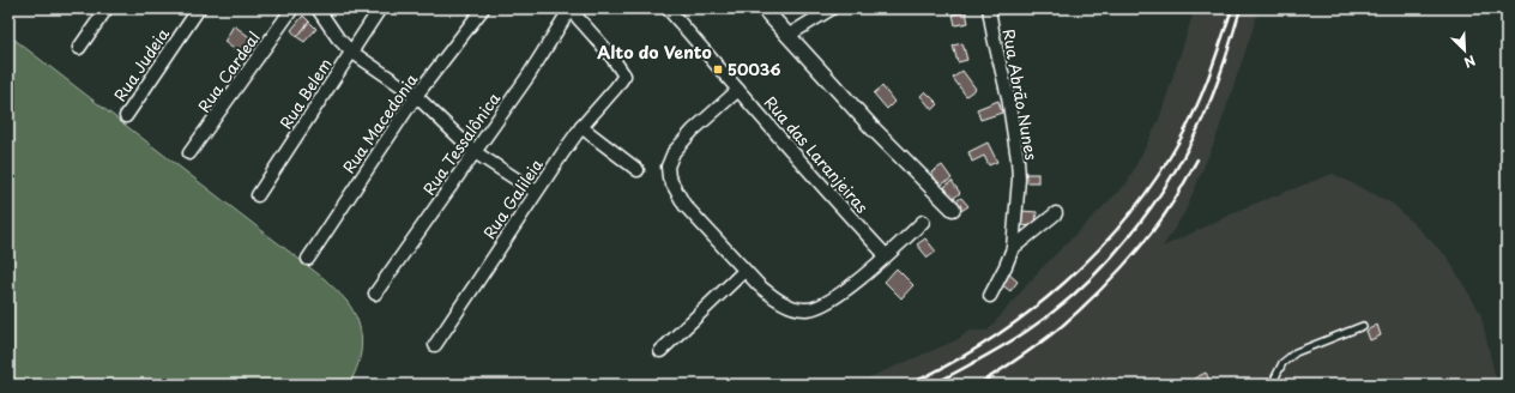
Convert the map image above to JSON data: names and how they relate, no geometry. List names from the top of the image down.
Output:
{
  "streets": {
    "street": [
      "Rua Judeia",
      "Rua Cardeal",
      "Rua Belem",
      "Rua Abrão Nunes",
      "Rua Macedonia",
      "Rua Tessalônica",
      "Rua das Laranjeiras",
      "Rua Galileia"
    ]
  },
  "crossings": [
    ["Rua Tessalônica", "Rua Galileia"]
  ],
  "districts": ["Alto do Vento"],
  "places": {
    "transit": ["50036"]
  },
  "north": "bottom right"
}
